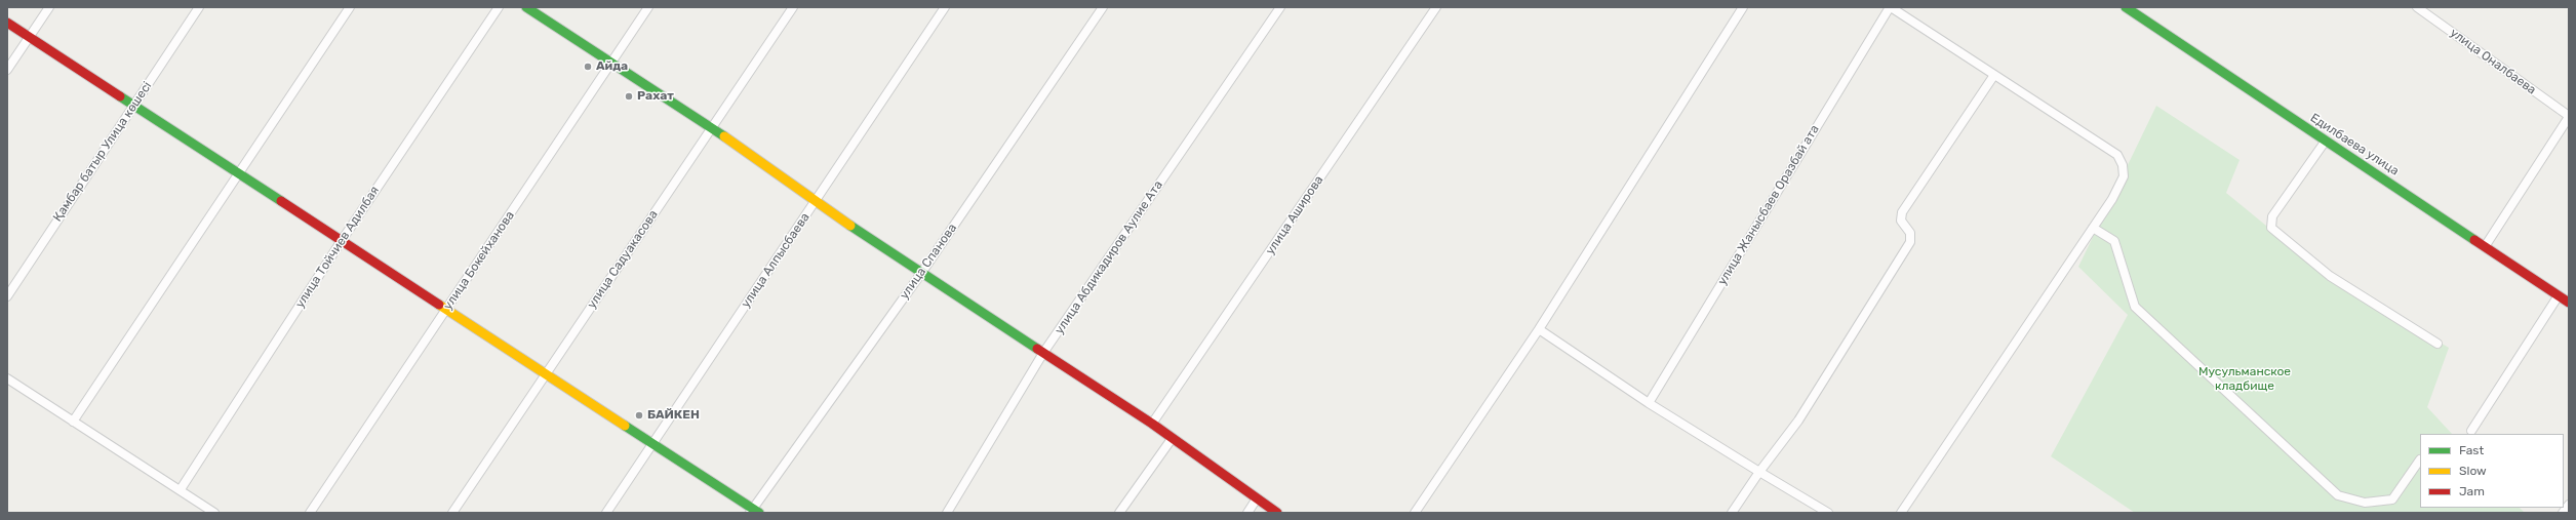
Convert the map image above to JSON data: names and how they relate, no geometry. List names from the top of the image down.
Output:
{
  "streets": {
    "street": [
      "улица Оналбаева",
      "Едилбаева улица",
      "Қамбар батыр Улица көшесі",
      "улица Жанысбаев Оразбай ата",
      "улица Аширова",
      "улица Тойчиев Адилбая",
      "улица Абдикадиров Аулие Ата",
      "улица Садуакасова",
      "улица Бокейханова",
      "улица Алпысбаева",
      "улица Спанова"
    ]
  },
  "parks": ["Мусульманское кладбище"],
  "places": ["Айда", "Рахат", "БАЙКЕН"],
  "legend": ["Fast", "Slow", "Jam"]
}
